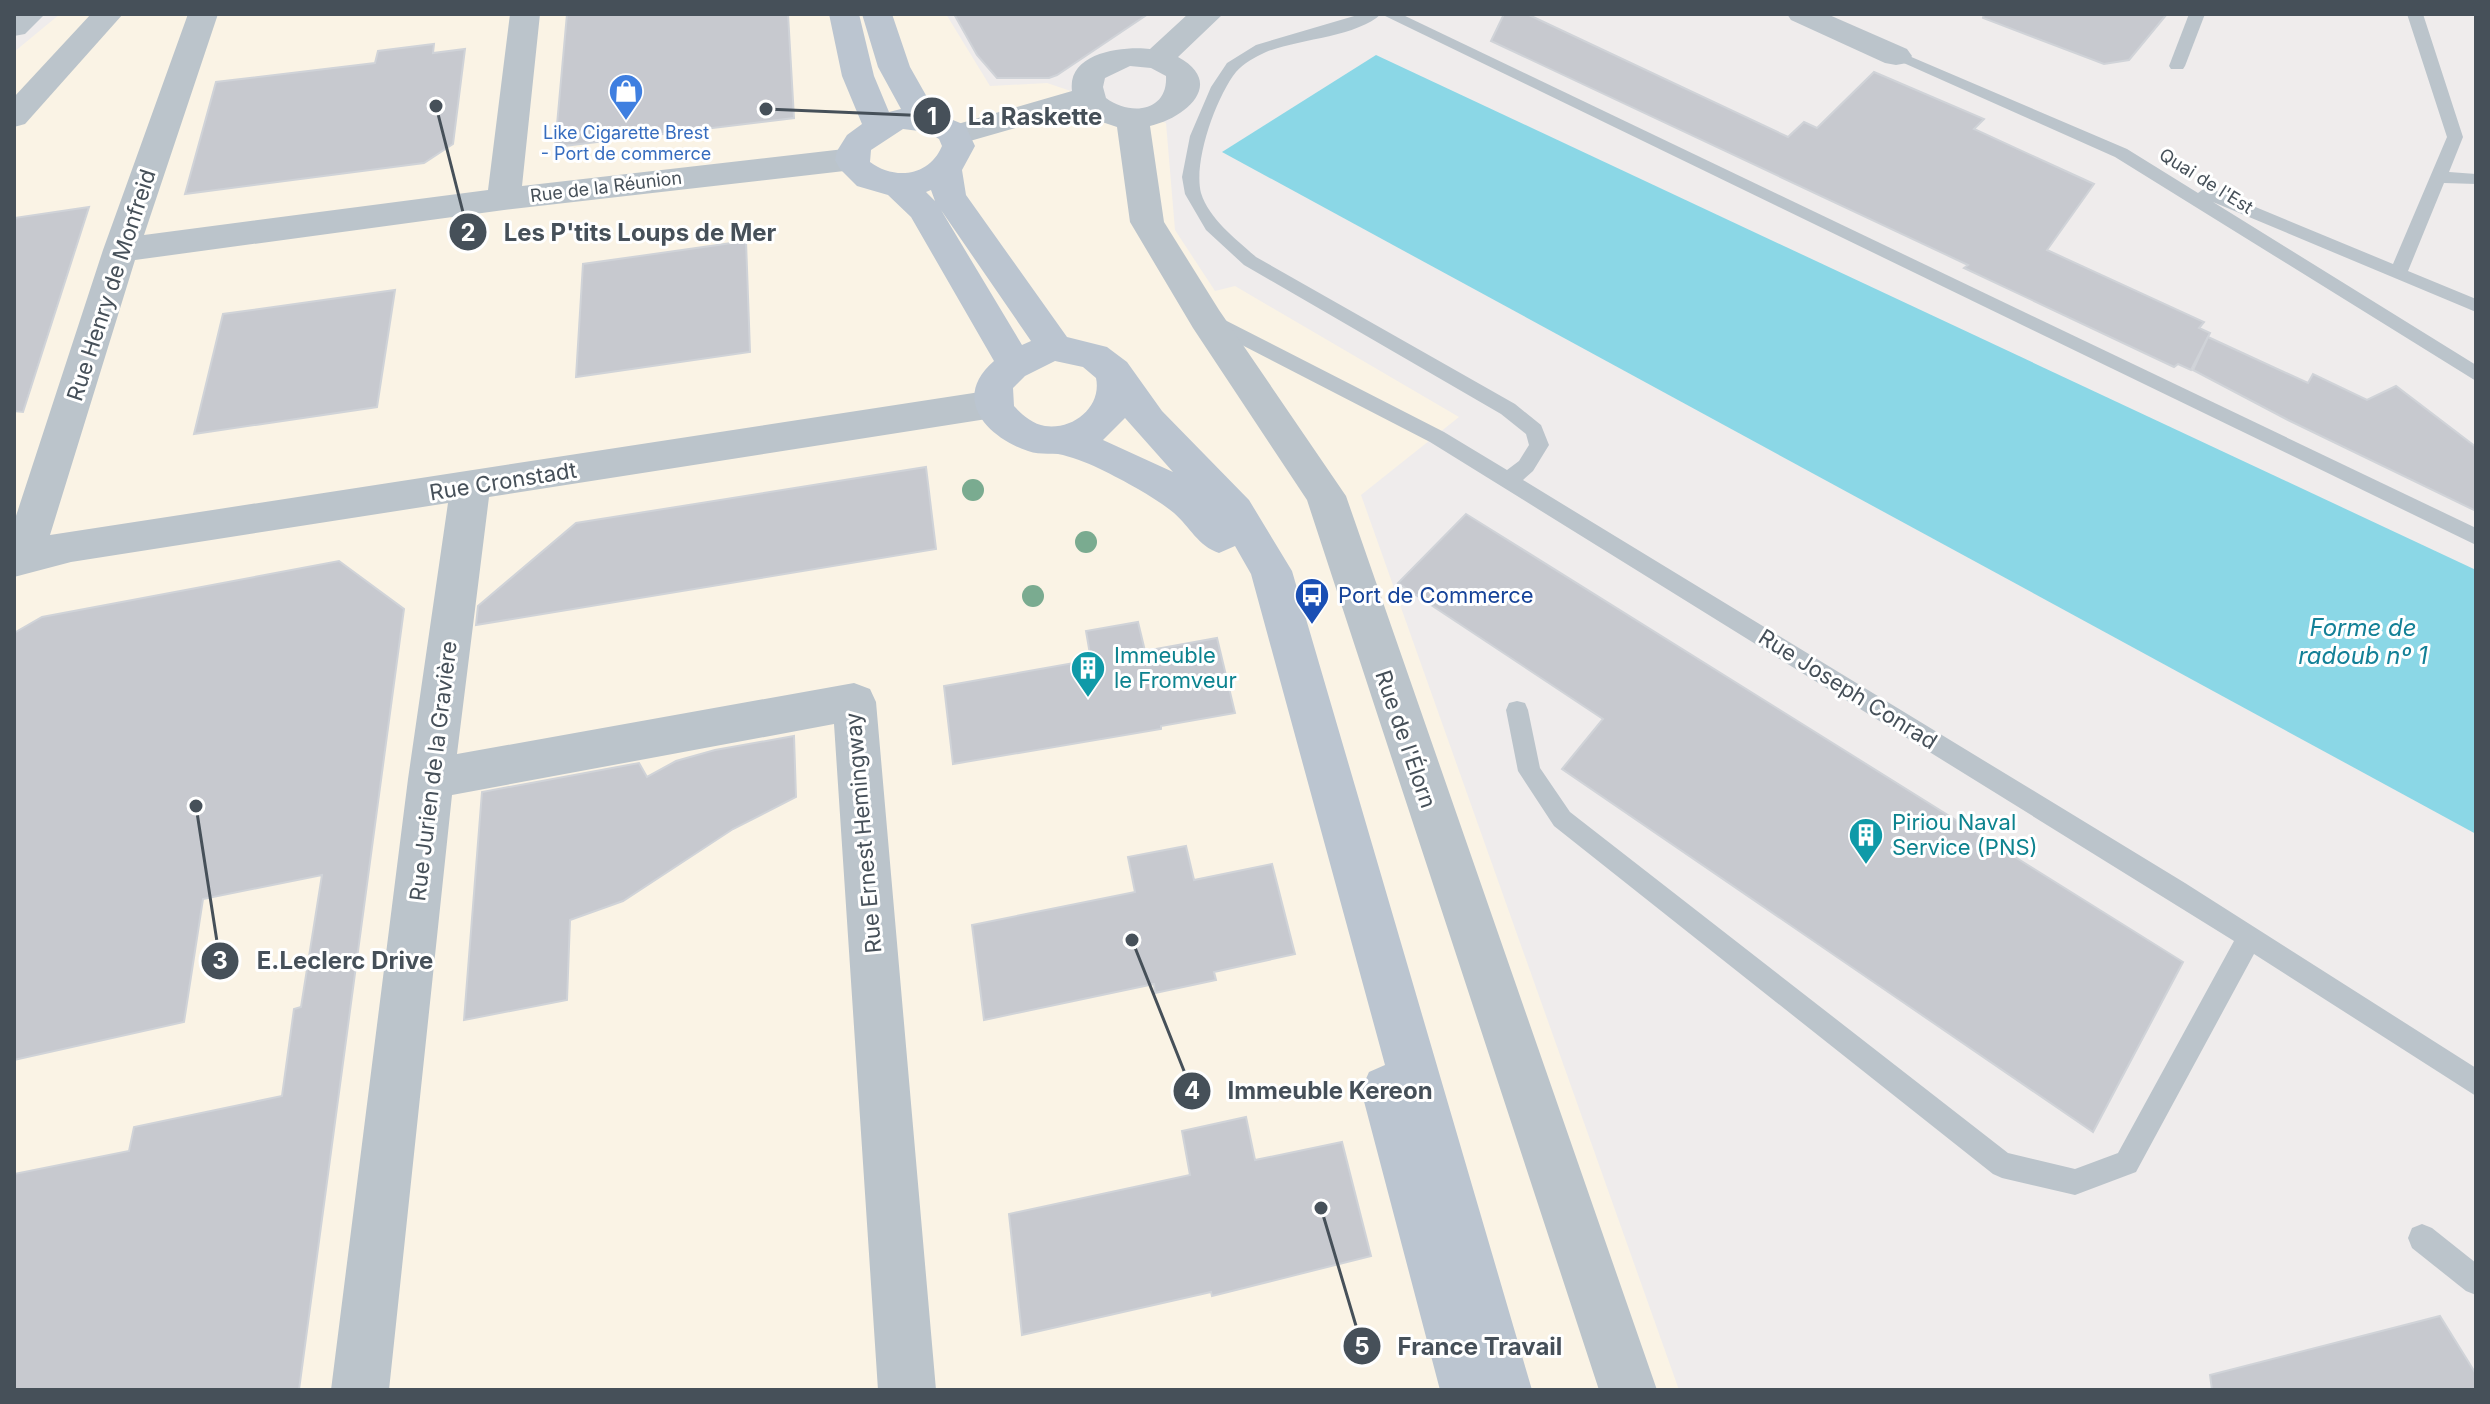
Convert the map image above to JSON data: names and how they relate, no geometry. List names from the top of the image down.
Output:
{
  "streets": {
    "street": [
      "Rue de la Réunion",
      "Rue Henry de Monfreid",
      "Rue Cronstadt",
      "Rue de l'Élorn",
      "Rue Jurien de la Gravière",
      "Rue Ernest Hemingway"
    ],
    "lane": ["Quai de l'Est", "Rue Joseph Conrad"]
  },
  "crossings": [
    ["Rue de la Réunion", "Rue Henry de Monfreid"],
    ["Rue Henry de Monfreid", "Rue Cronstadt"],
    ["Rue Cronstadt", "Rue Jurien de la Gravière"],
    ["Rue Joseph Conrad", "Rue de l'Élorn"],
    ["Rue Jurien de la Gravière", "Rue Ernest Hemingway"]
  ],
  "water": ["Forme de radoub nº 1"],
  "places": {
    "other": [
      "Les P'tits Loups de Mer",
      "La Raskette",
      "E.Leclerc Drive",
      "Immeuble Kereon",
      "France Travail"
    ],
    "shop": ["Like Cigarette Brest - Port de commerce"],
    "bus stop": ["Port de Commerce"],
    "building": ["Immeuble le Fromveur", "Piriou Naval Service (PNS)"]
  }
}
